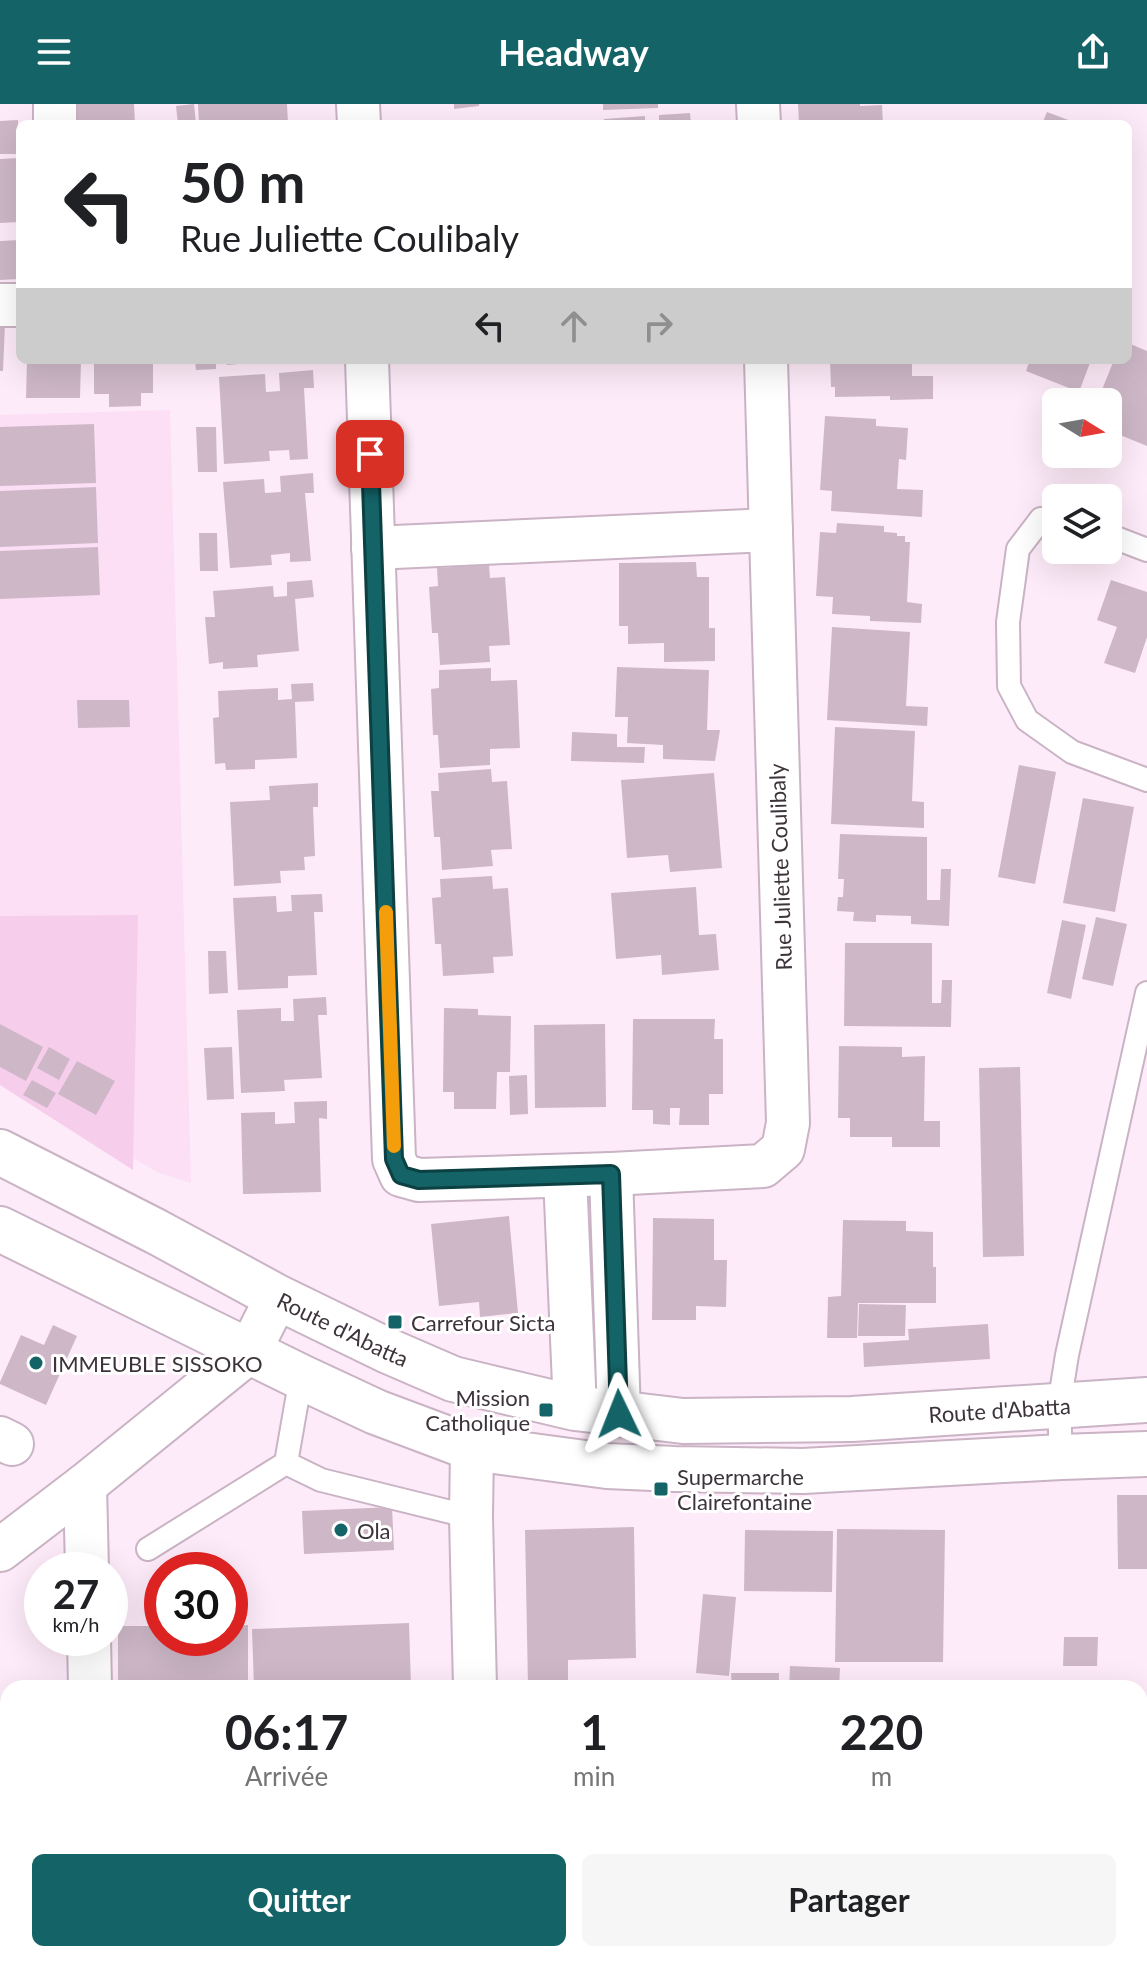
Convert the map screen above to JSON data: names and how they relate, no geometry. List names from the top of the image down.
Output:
{
  "streets": {
    "street": ["Rue Juliette Coulibaly", "Route d'Abatta"]
  },
  "places": {
    "transit": ["Carrefour Sicta", "Mission Catholique", "Supermarche Clairefontaine"],
    "other": ["IMMEUBLE SISSOKO", "Ola"]
  },
  "north": "right",
  "page": {
    "header": "Headway",
    "turn": ["50 m", "Rue Juliette Coulibaly"],
    "speed": "27 km/h",
    "limit": "30",
    "eta": [
      "06:17",
      "Arrivée",
      "1",
      "min",
      "220",
      "m"
    ],
    "buttons": ["Quitter", "Partager"]
  }
}
